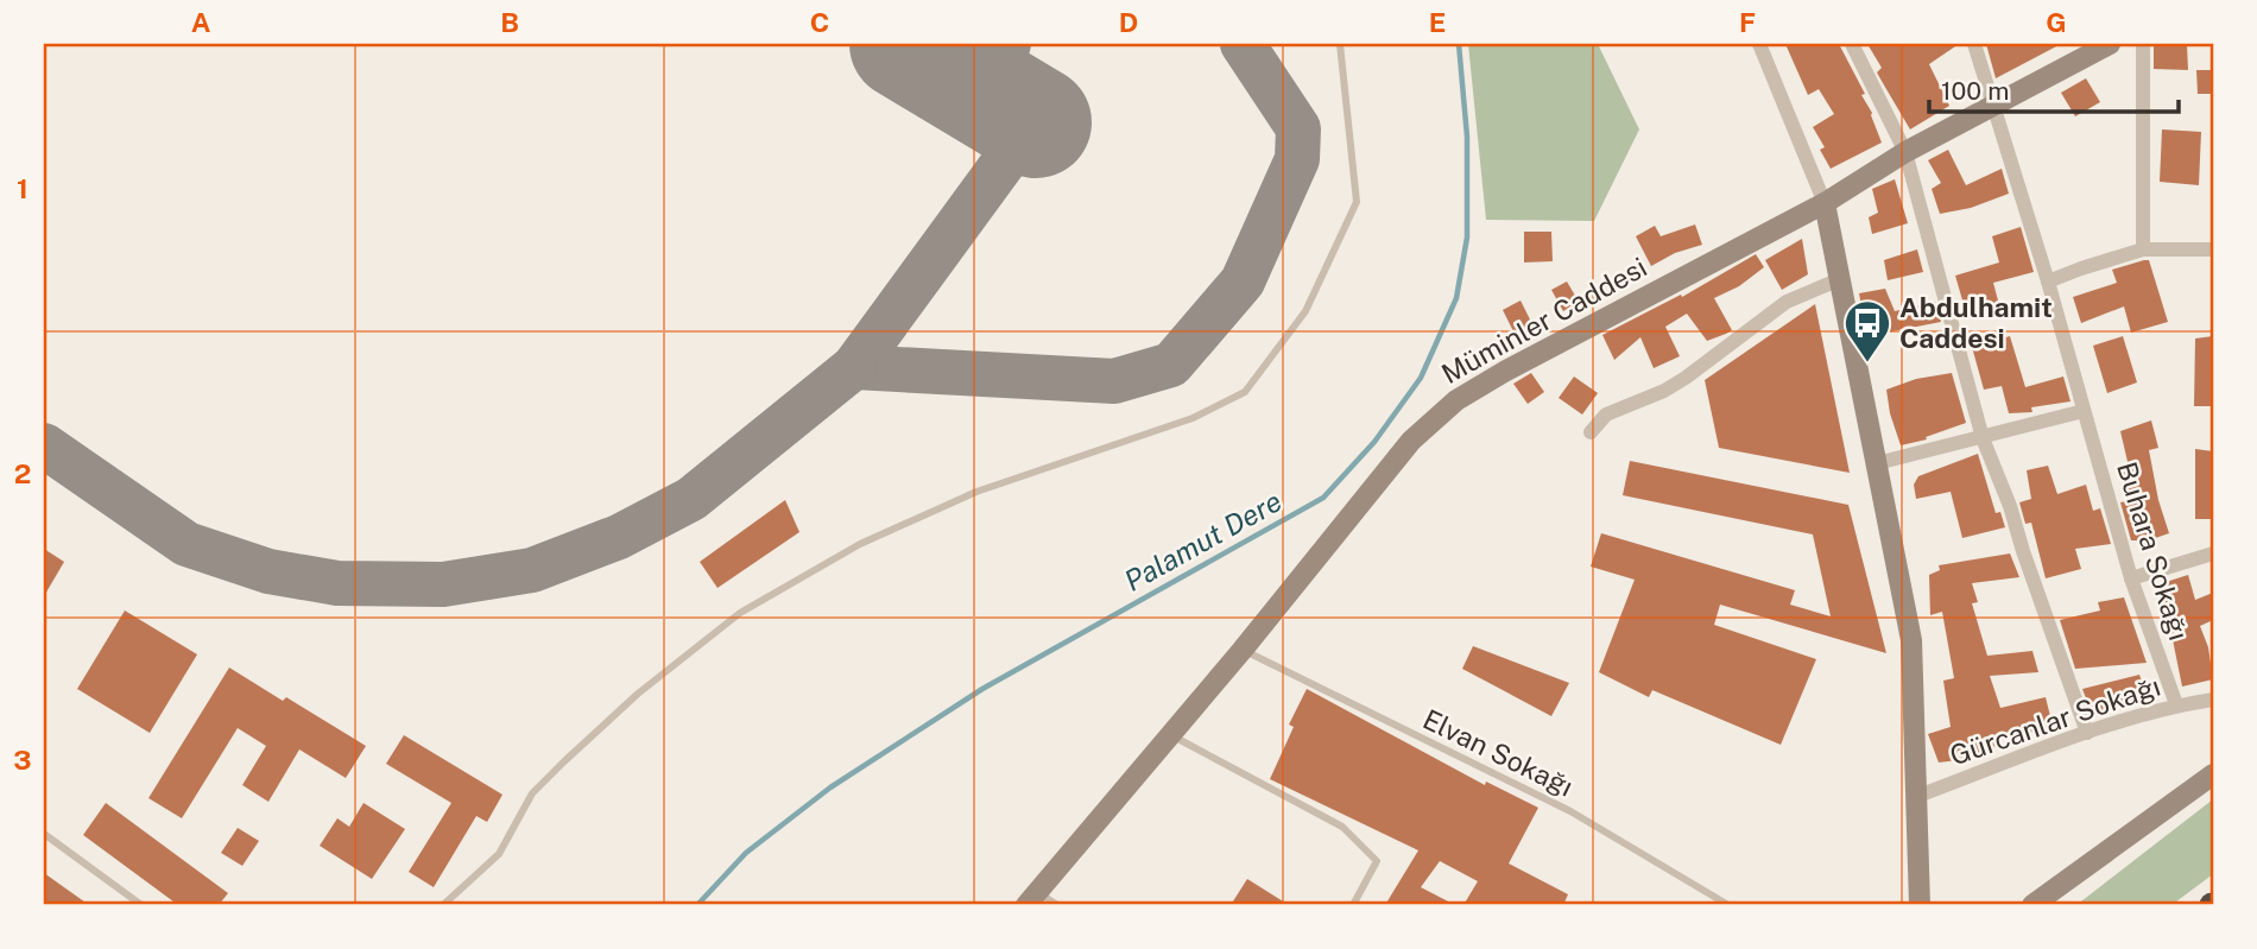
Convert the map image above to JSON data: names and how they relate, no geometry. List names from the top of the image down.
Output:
{
  "streets": {
    "street": ["Müminler Caddesi", "Buhara Sokağı", "Gürcanlar Sokağı"],
    "lane": ["Elvan Sokağı"]
  },
  "crossings": [
    ["Müminler Caddesi", "Buhara Sokağı"],
    ["Müminler Caddesi", "Elvan Sokağı"],
    ["Buhara Sokağı", "Gürcanlar Sokağı"]
  ],
  "water": ["Palamut Dere"],
  "places": {
    "bus stop": ["Abdulhamit Caddesi"]
  },
  "scale_bar": "100 m",
  "grid": {
    "columns": [
      "A",
      "B",
      "C",
      "D",
      "E",
      "F",
      "G"
    ],
    "rows": ["1", "2", "3"]
  }
}
